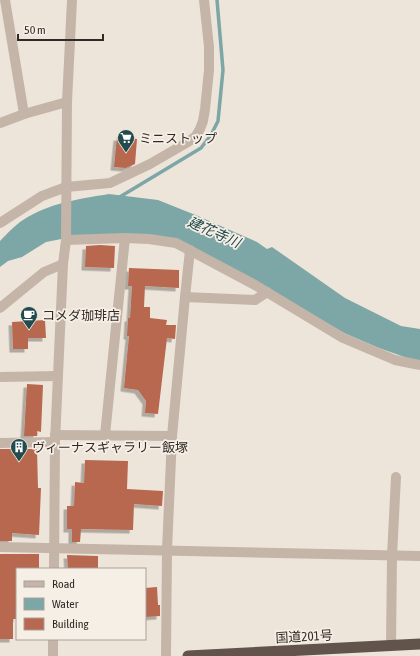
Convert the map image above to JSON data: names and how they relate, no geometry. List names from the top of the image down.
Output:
{
  "streets": {
    "highway": ["国道201号"]
  },
  "water": ["建花寺川"],
  "places": {
    "supermarket": ["ミニストップ"],
    "cafe": ["コメダ珈琲店"],
    "building": ["ヴィーナスギャラリー飯塚"]
  },
  "legend": ["Road", "Water", "Building"],
  "scale_bar": "50 m"
}
